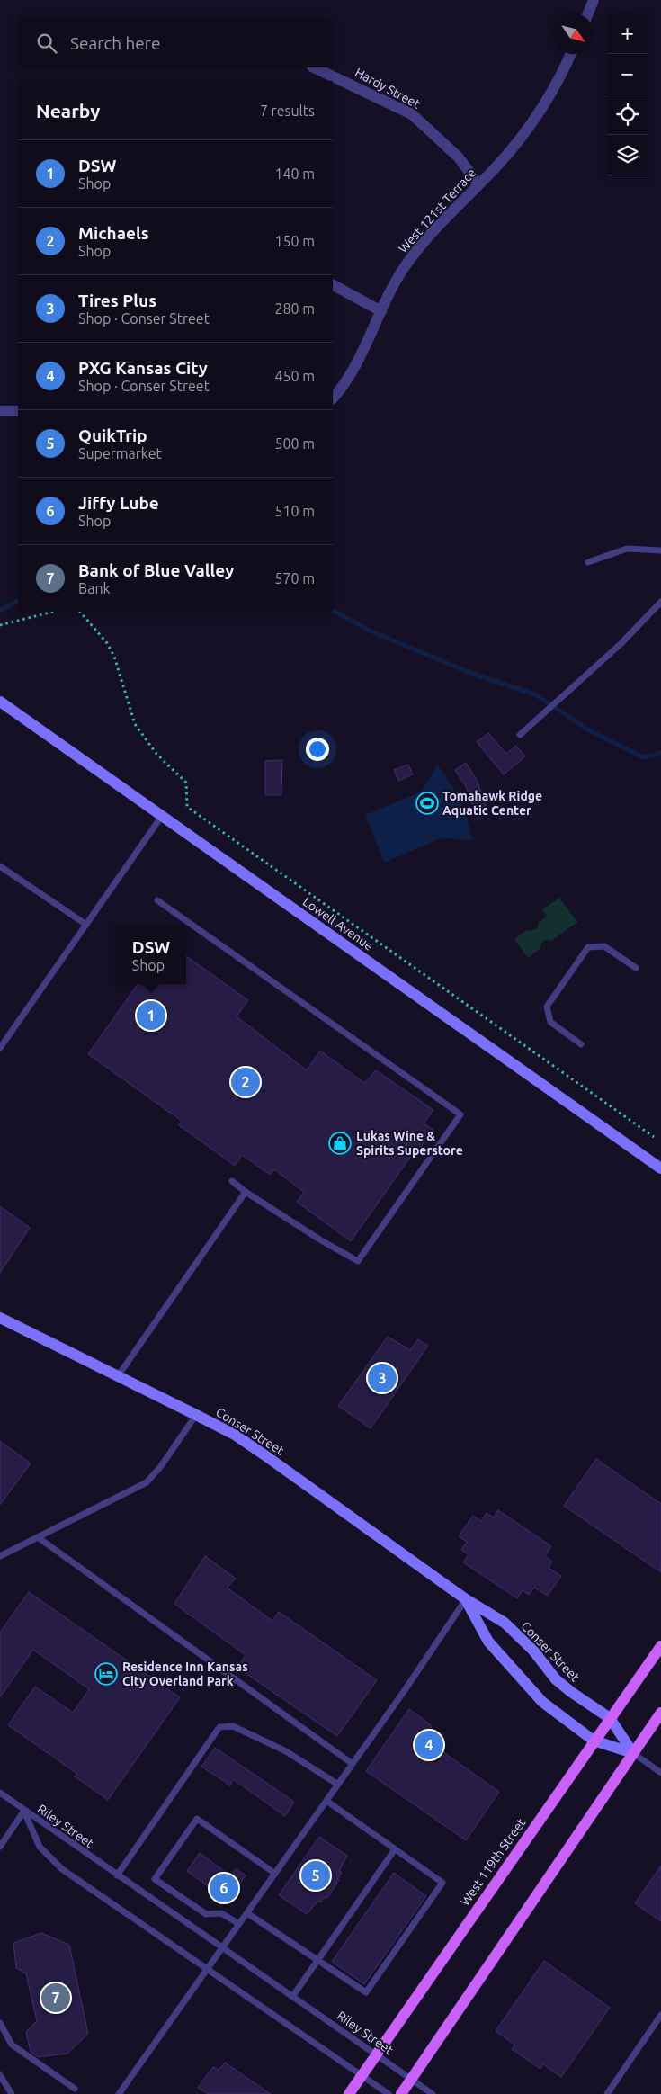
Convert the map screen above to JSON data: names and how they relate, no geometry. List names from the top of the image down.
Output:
{
  "streets": {
    "main road": ["West 119th Street"],
    "street": [
      "Hardy Street",
      "West 121st Terrace",
      "Lowell Avenue",
      "Conser Street"
    ],
    "lane": ["Riley Street"]
  },
  "crossings": [
    ["Hardy Street", "West 121st Terrace"],
    ["Conser Street", "West 119th Street"],
    ["Riley Street", "West 119th Street"]
  ],
  "places": {
    "sports": ["Tomahawk Ridge Aquatic Center"],
    "shop": ["Lukas Wine & Spirits Superstore"],
    "hotel": ["Residence Inn Kansas City Overland Park"]
  },
  "north": "bottom right",
  "page": {
    "map_buttons": ["+", "−"],
    "search": "Search here",
    "heading": ["Nearby", "7 results"],
    "list": [
      {
        "mark": "1",
        "name": "DSW",
        "note": "Shop",
        "value": "140 m"
      },
      {
        "mark": "2",
        "name": "Michaels",
        "note": "Shop",
        "value": "150 m"
      },
      {
        "mark": "3",
        "name": "Tires Plus",
        "note": "Shop · Conser Street",
        "value": "280 m"
      },
      {
        "mark": "4",
        "name": "PXG Kansas City",
        "note": "Shop · Conser Street",
        "value": "450 m"
      },
      {
        "mark": "5",
        "name": "QuikTrip",
        "note": "Supermarket",
        "value": "500 m"
      },
      {
        "mark": "6",
        "name": "Jiffy Lube",
        "note": "Shop",
        "value": "510 m"
      },
      {
        "mark": "7",
        "name": "Bank of Blue Valley",
        "note": "Bank",
        "value": "570 m"
      }
    ],
    "popup": ["DSW", "Shop"],
    "pins": [
      "1",
      "2",
      "3",
      "4",
      "5",
      "6",
      "7"
    ]
  }
}
